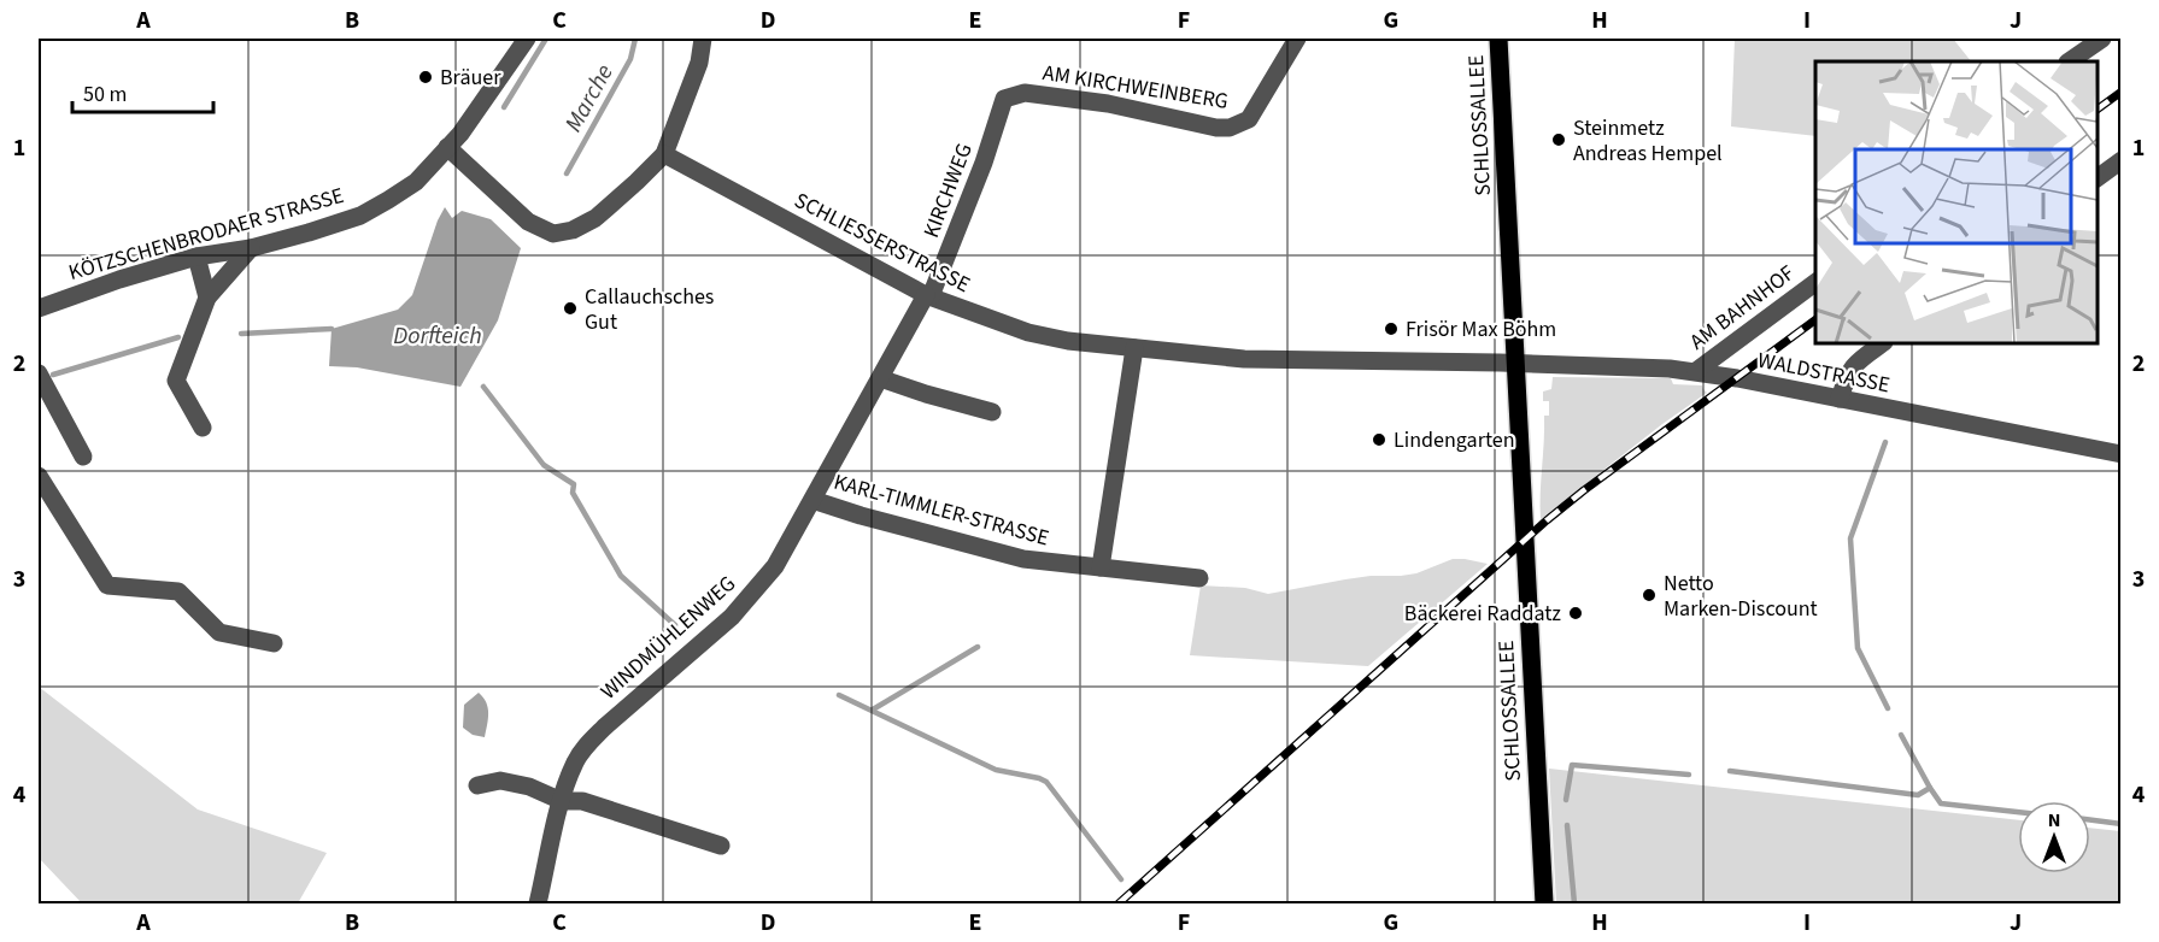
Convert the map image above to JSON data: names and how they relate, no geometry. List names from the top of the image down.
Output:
{
  "streets": {
    "main road": ["SCHLOSSALLEE"],
    "street": [
      "AM KIRCHWEINBERG",
      "KIRCHWEG",
      "KÖTZSCHENBRODAER STRASSE",
      "SCHLIESSERSTRASSE",
      "AM BAHNHOF",
      "WALDSTRASSE",
      "KARL-TIMMLER-STRASSE",
      "WINDMÜHLENWEG"
    ]
  },
  "crossings": [
    ["AM KIRCHWEINBERG", "KIRCHWEG"],
    ["SCHLOSSALLEE", "SCHLIESSERSTRASSE"],
    ["SCHLOSSALLEE", "WALDSTRASSE"],
    ["KIRCHWEG", "SCHLIESSERSTRASSE"],
    ["KIRCHWEG", "WINDMÜHLENWEG"],
    ["SCHLIESSERSTRASSE", "WALDSTRASSE"],
    ["SCHLIESSERSTRASSE", "WINDMÜHLENWEG"],
    ["AM BAHNHOF", "WALDSTRASSE"],
    ["KARL-TIMMLER-STRASSE", "WINDMÜHLENWEG"]
  ],
  "water": ["Marche", "Dorfteich"],
  "places": [
    "Bräuer",
    "Steinmetz Andreas Hempel",
    "Callauchsches Gut",
    "Frisör Max Böhm",
    "Lindengarten",
    "Netto Marken-Discount",
    "Bäckerei Raddatz"
  ],
  "scale_bar": "50 m",
  "north": "top",
  "grid": {
    "columns": [
      "A",
      "B",
      "C",
      "D",
      "E",
      "F",
      "G",
      "H",
      "I",
      "J"
    ],
    "rows": [
      "1",
      "2",
      "3",
      "4"
    ]
  }
}
